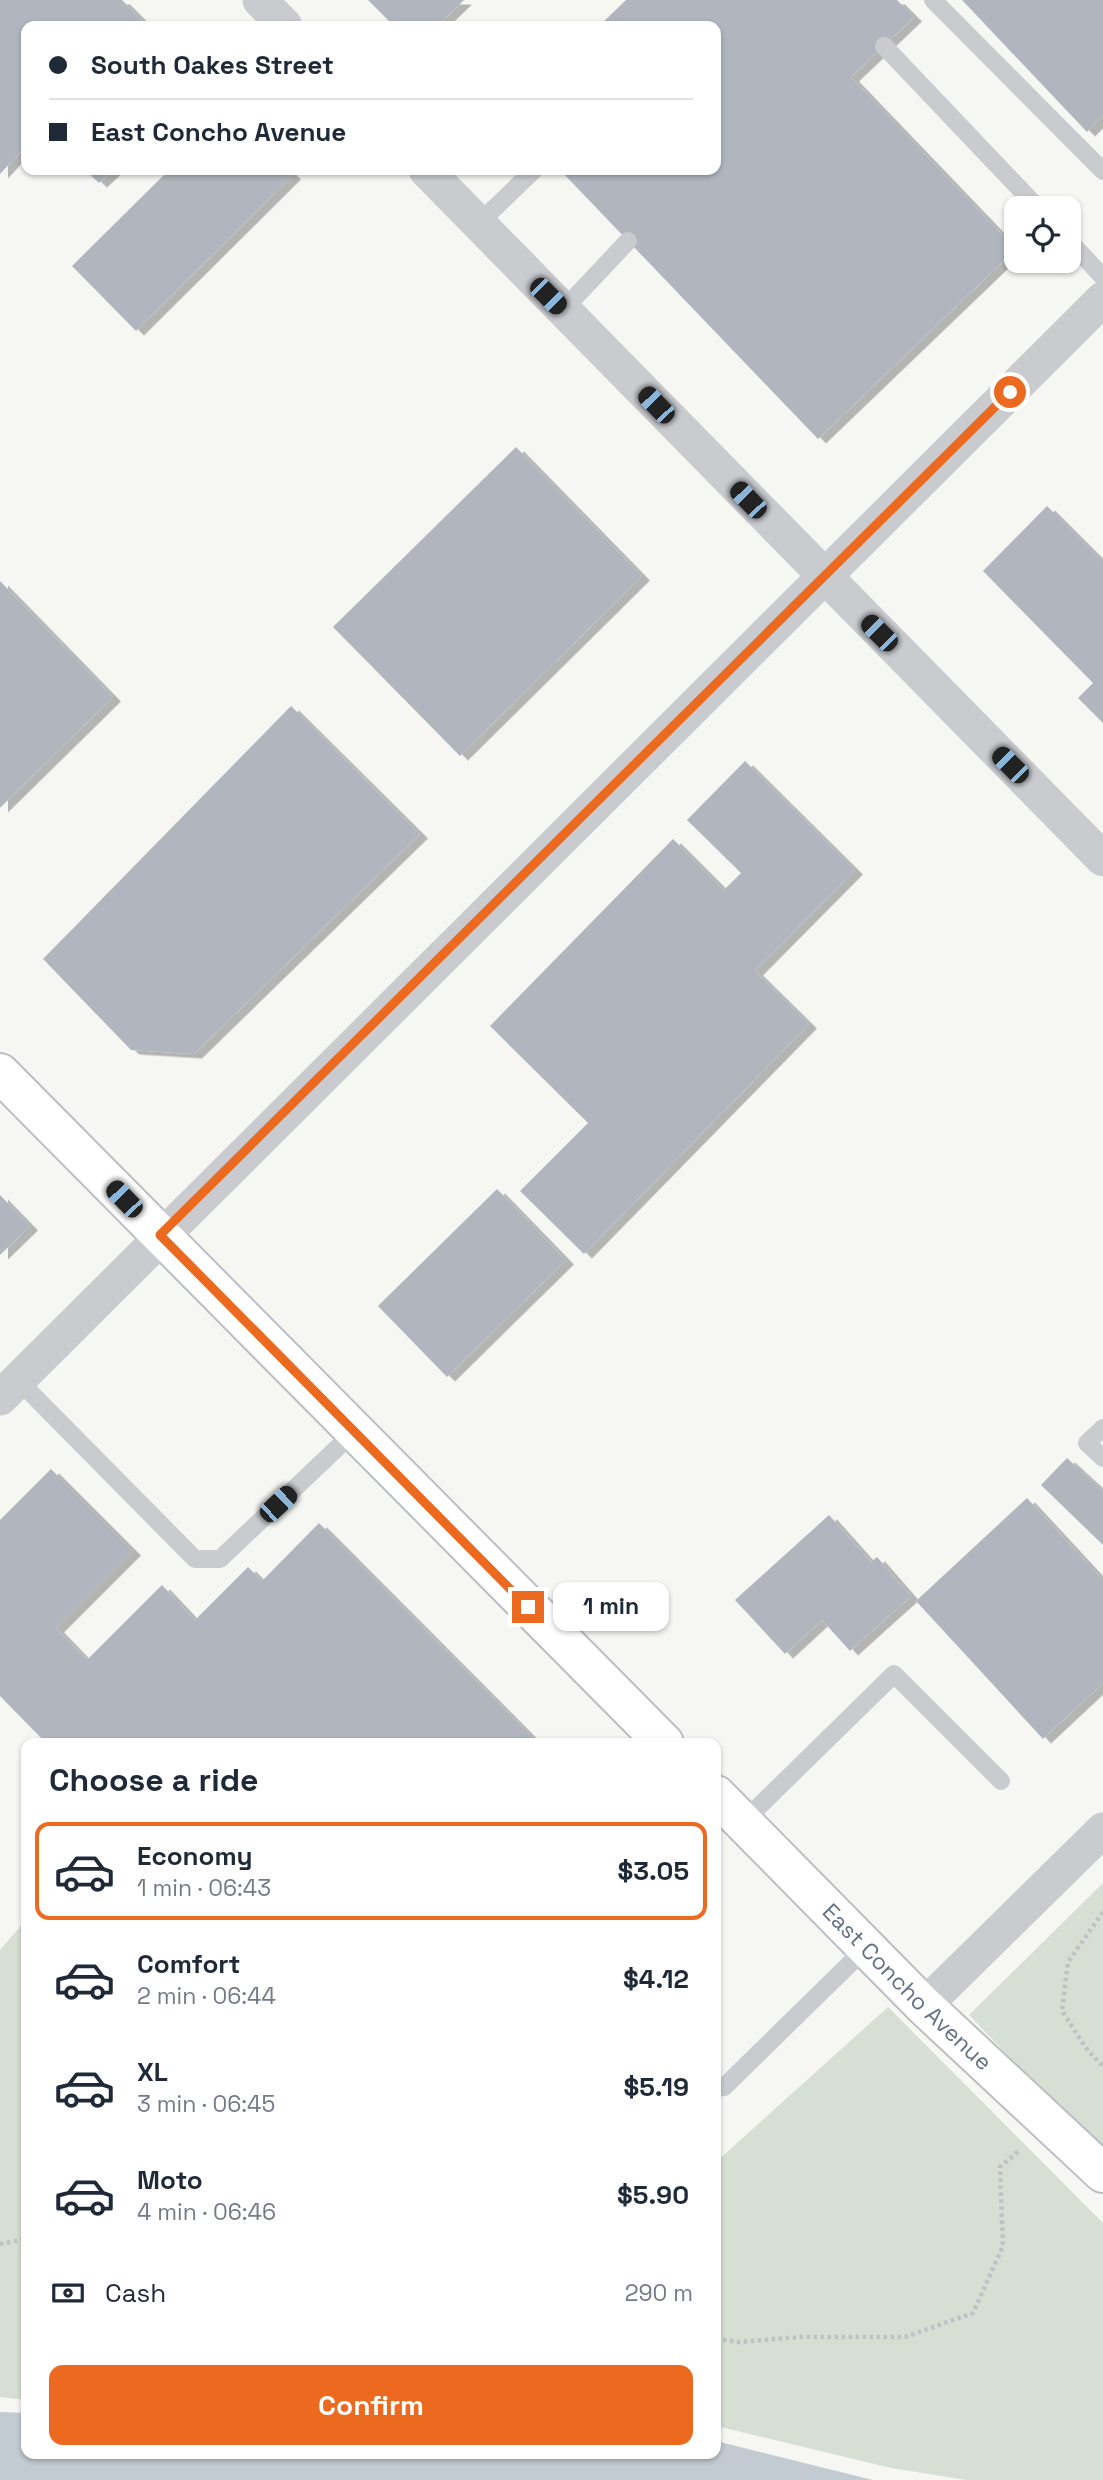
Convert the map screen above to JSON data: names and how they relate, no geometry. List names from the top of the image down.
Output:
{
  "streets": {
    "street": ["East Concho Avenue"]
  },
  "page": {
    "banner": ["South Oakes Street", "East Concho Avenue"],
    "bubble": "1 min",
    "heading": "Choose a ride",
    "list": [
      {
        "name": "Economy",
        "note": "1 min · 06:43",
        "value": "$3.05"
      },
      {
        "name": "Comfort",
        "note": "2 min · 06:44",
        "value": "$4.12"
      },
      {
        "name": "XL",
        "note": "3 min · 06:45",
        "value": "$5.19"
      },
      {
        "name": "Moto",
        "note": "4 min · 06:46",
        "value": "$5.90"
      }
    ],
    "pay": ["Cash", "290 m"],
    "buttons": "Confirm"
  }
}
